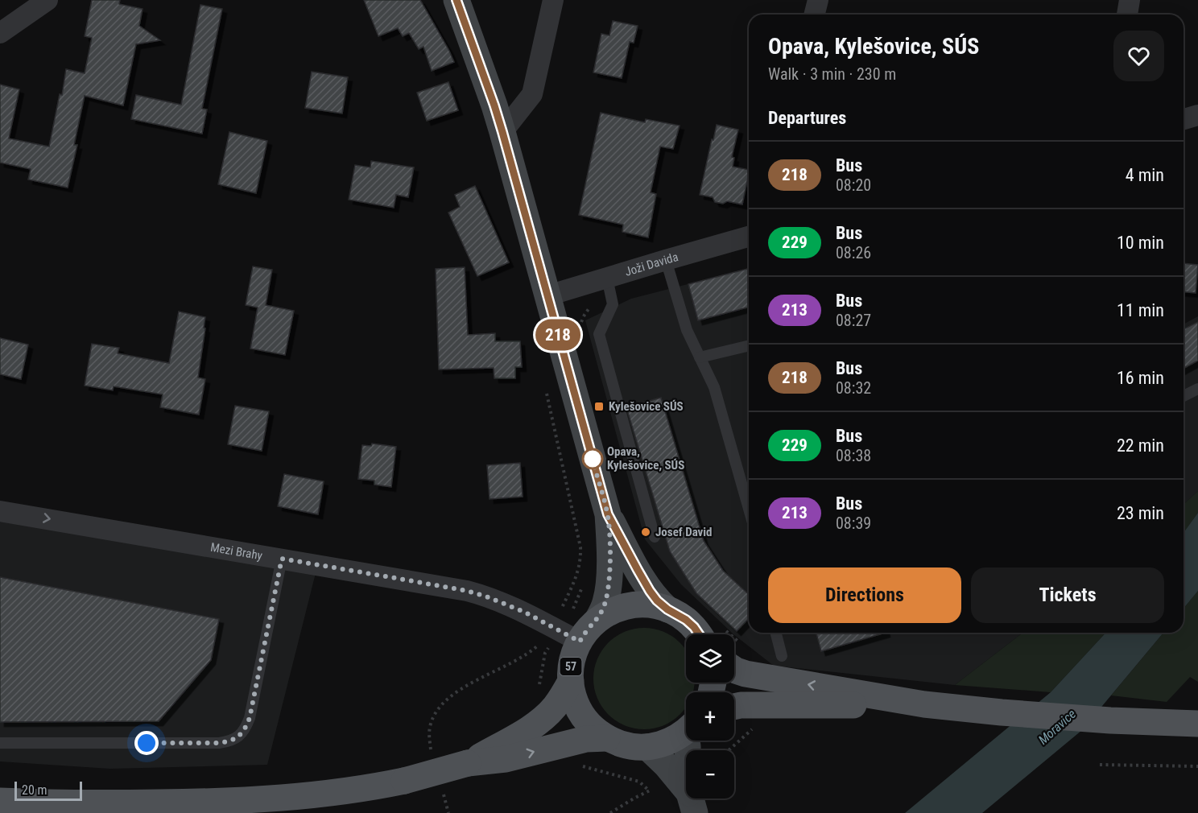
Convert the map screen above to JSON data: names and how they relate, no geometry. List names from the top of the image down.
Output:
{
  "streets": {
    "main road": ["57"],
    "street": ["Joži Davida", "Mezi Brahy"]
  },
  "crossings": [
    ["Mezi Brahy", "57"]
  ],
  "one_way": ["Mezi Brahy"],
  "water": ["Moravice"],
  "places": {
    "transit": ["Kylešovice SÚS"],
    "other": ["Opava, Kylešovice, SÚS", "Josef David"]
  },
  "lines": ["bus line 218"],
  "scale_bar": "20 m",
  "page": {
    "on_map": "218",
    "heading": [
      ["Opava, Kylešovice, SÚS", "Walk · 3 min · 230 m"],
      "Departures"
    ],
    "list": [
      {
        "mark": "218",
        "name": "Bus",
        "note": "08:20",
        "value": "4 min"
      },
      {
        "mark": "229",
        "name": "Bus",
        "note": "08:26",
        "value": "10 min"
      },
      {
        "mark": "213",
        "name": "Bus",
        "note": "08:27",
        "value": "11 min"
      },
      {
        "mark": "218",
        "name": "Bus",
        "note": "08:32",
        "value": "16 min"
      },
      {
        "mark": "229",
        "name": "Bus",
        "note": "08:38",
        "value": "22 min"
      },
      {
        "mark": "213",
        "name": "Bus",
        "note": "08:39",
        "value": "23 min"
      }
    ],
    "buttons": ["Directions", "Tickets"],
    "map_buttons": ["+", "−"],
    "scale": "20 m"
  }
}
